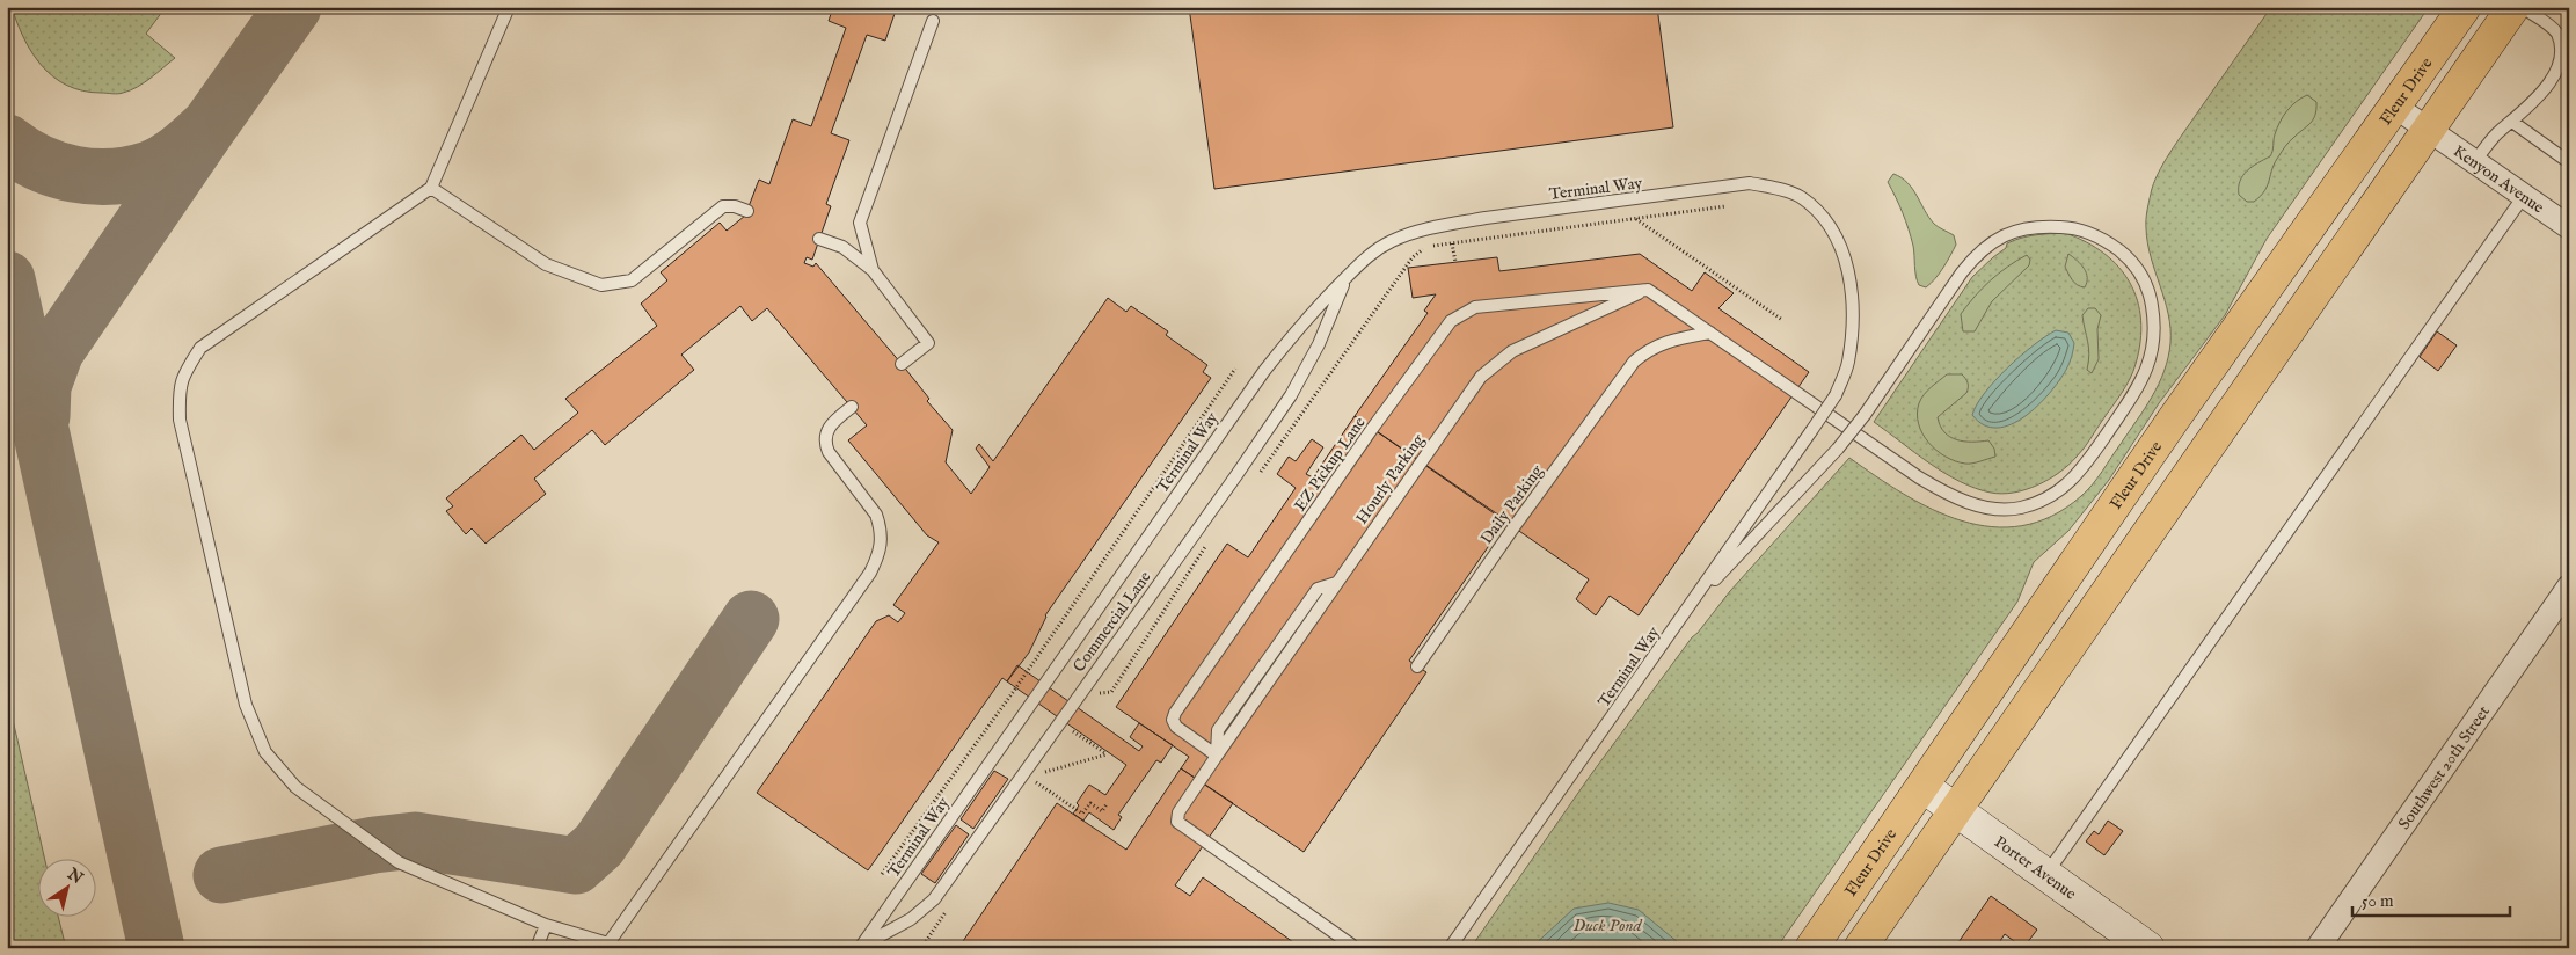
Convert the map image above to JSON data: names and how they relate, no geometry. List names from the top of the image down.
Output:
{
  "streets": {
    "main road": ["Fleur Drive"],
    "street": ["Kenyon Avenue", "Southwest 20th Street", "Porter Avenue"],
    "lane": [
      "Terminal Way",
      "EZ Pickup Lane",
      "Hourly Parking",
      "Daily Parking",
      "Commercial Lane"
    ]
  },
  "crossings": [
    ["Fleur Drive", "Kenyon Avenue"],
    ["Fleur Drive", "Porter Avenue"],
    ["Terminal Way", "Commercial Lane"],
    ["EZ Pickup Lane", "Hourly Parking"]
  ],
  "water": ["Duck Pond"],
  "scale_bar": "50 m",
  "north": "top right"
}
